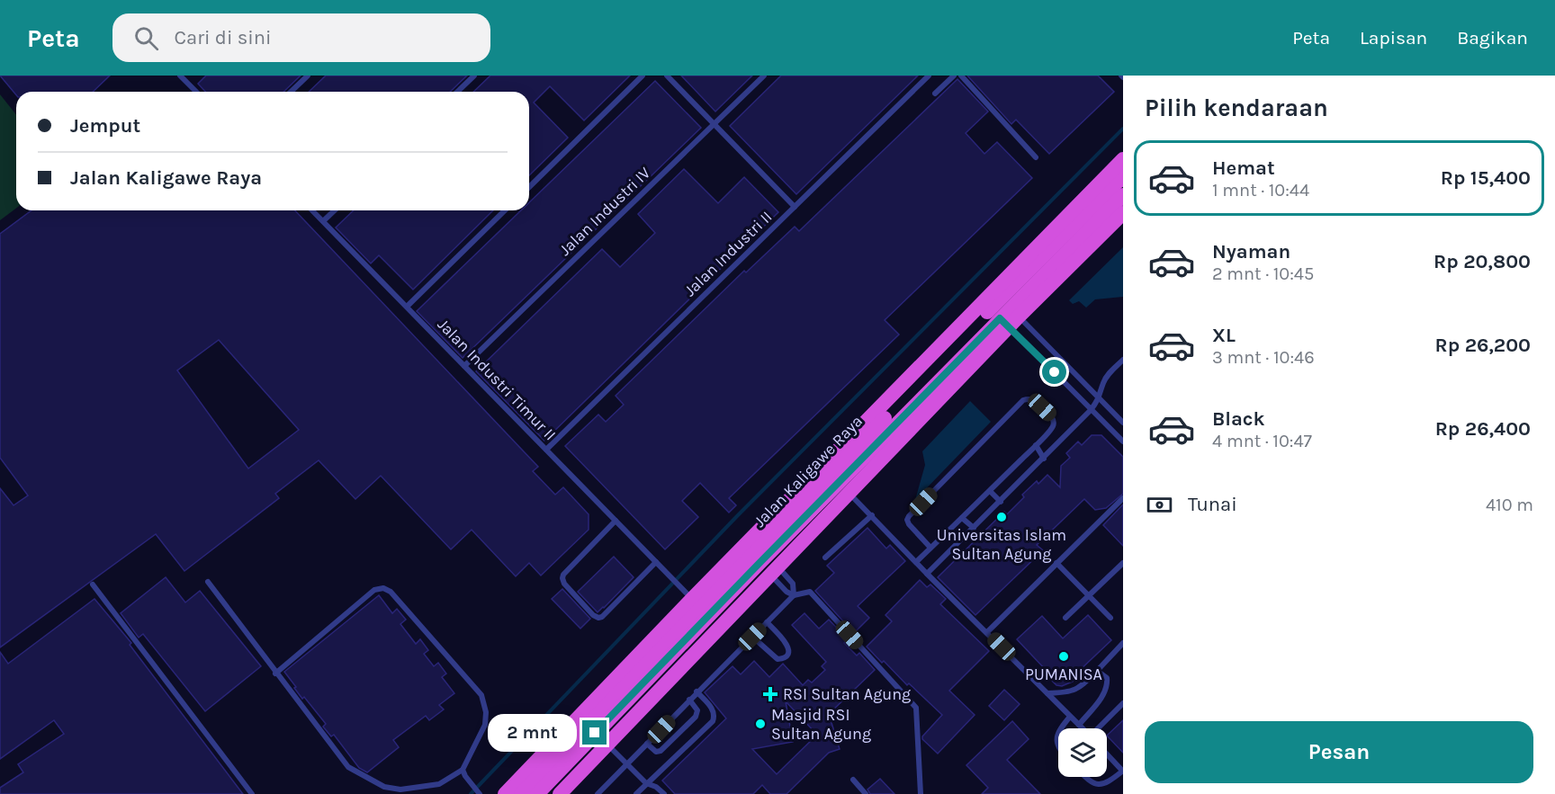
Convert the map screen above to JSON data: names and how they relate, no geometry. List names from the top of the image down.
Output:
{
  "streets": {
    "highway": ["Jalan Kaligawe Raya"],
    "lane": ["Jalan Industri IV", "Jalan Industri II", "Jalan Industri Timur II"]
  },
  "crossings": [
    ["Jalan Industri IV", "Jalan Industri Timur II"],
    ["Jalan Industri II", "Jalan Industri Timur II"]
  ],
  "places": {
    "other": ["Universitas Islam Sultan Agung", "PUMANISA", "Masjid RSI Sultan Agung"],
    "health": ["RSI Sultan Agung"]
  },
  "page": {
    "header": "Peta",
    "search": "Cari di sini",
    "nav": ["Peta", "Lapisan", "Bagikan"],
    "heading": "Pilih kendaraan",
    "banner": ["Jemput", "Jalan Kaligawe Raya"],
    "list": [
      {
        "name": "Hemat",
        "note": "1 mnt · 10:44",
        "value": "Rp 15,400"
      },
      {
        "name": "Nyaman",
        "note": "2 mnt · 10:45",
        "value": "Rp 20,800"
      },
      {
        "name": "XL",
        "note": "3 mnt · 10:46",
        "value": "Rp 26,200"
      },
      {
        "name": "Black",
        "note": "4 mnt · 10:47",
        "value": "Rp 26,400"
      }
    ],
    "pay": ["Tunai", "410 m"],
    "buttons": "Pesan",
    "bubble": "2 mnt"
  }
}
